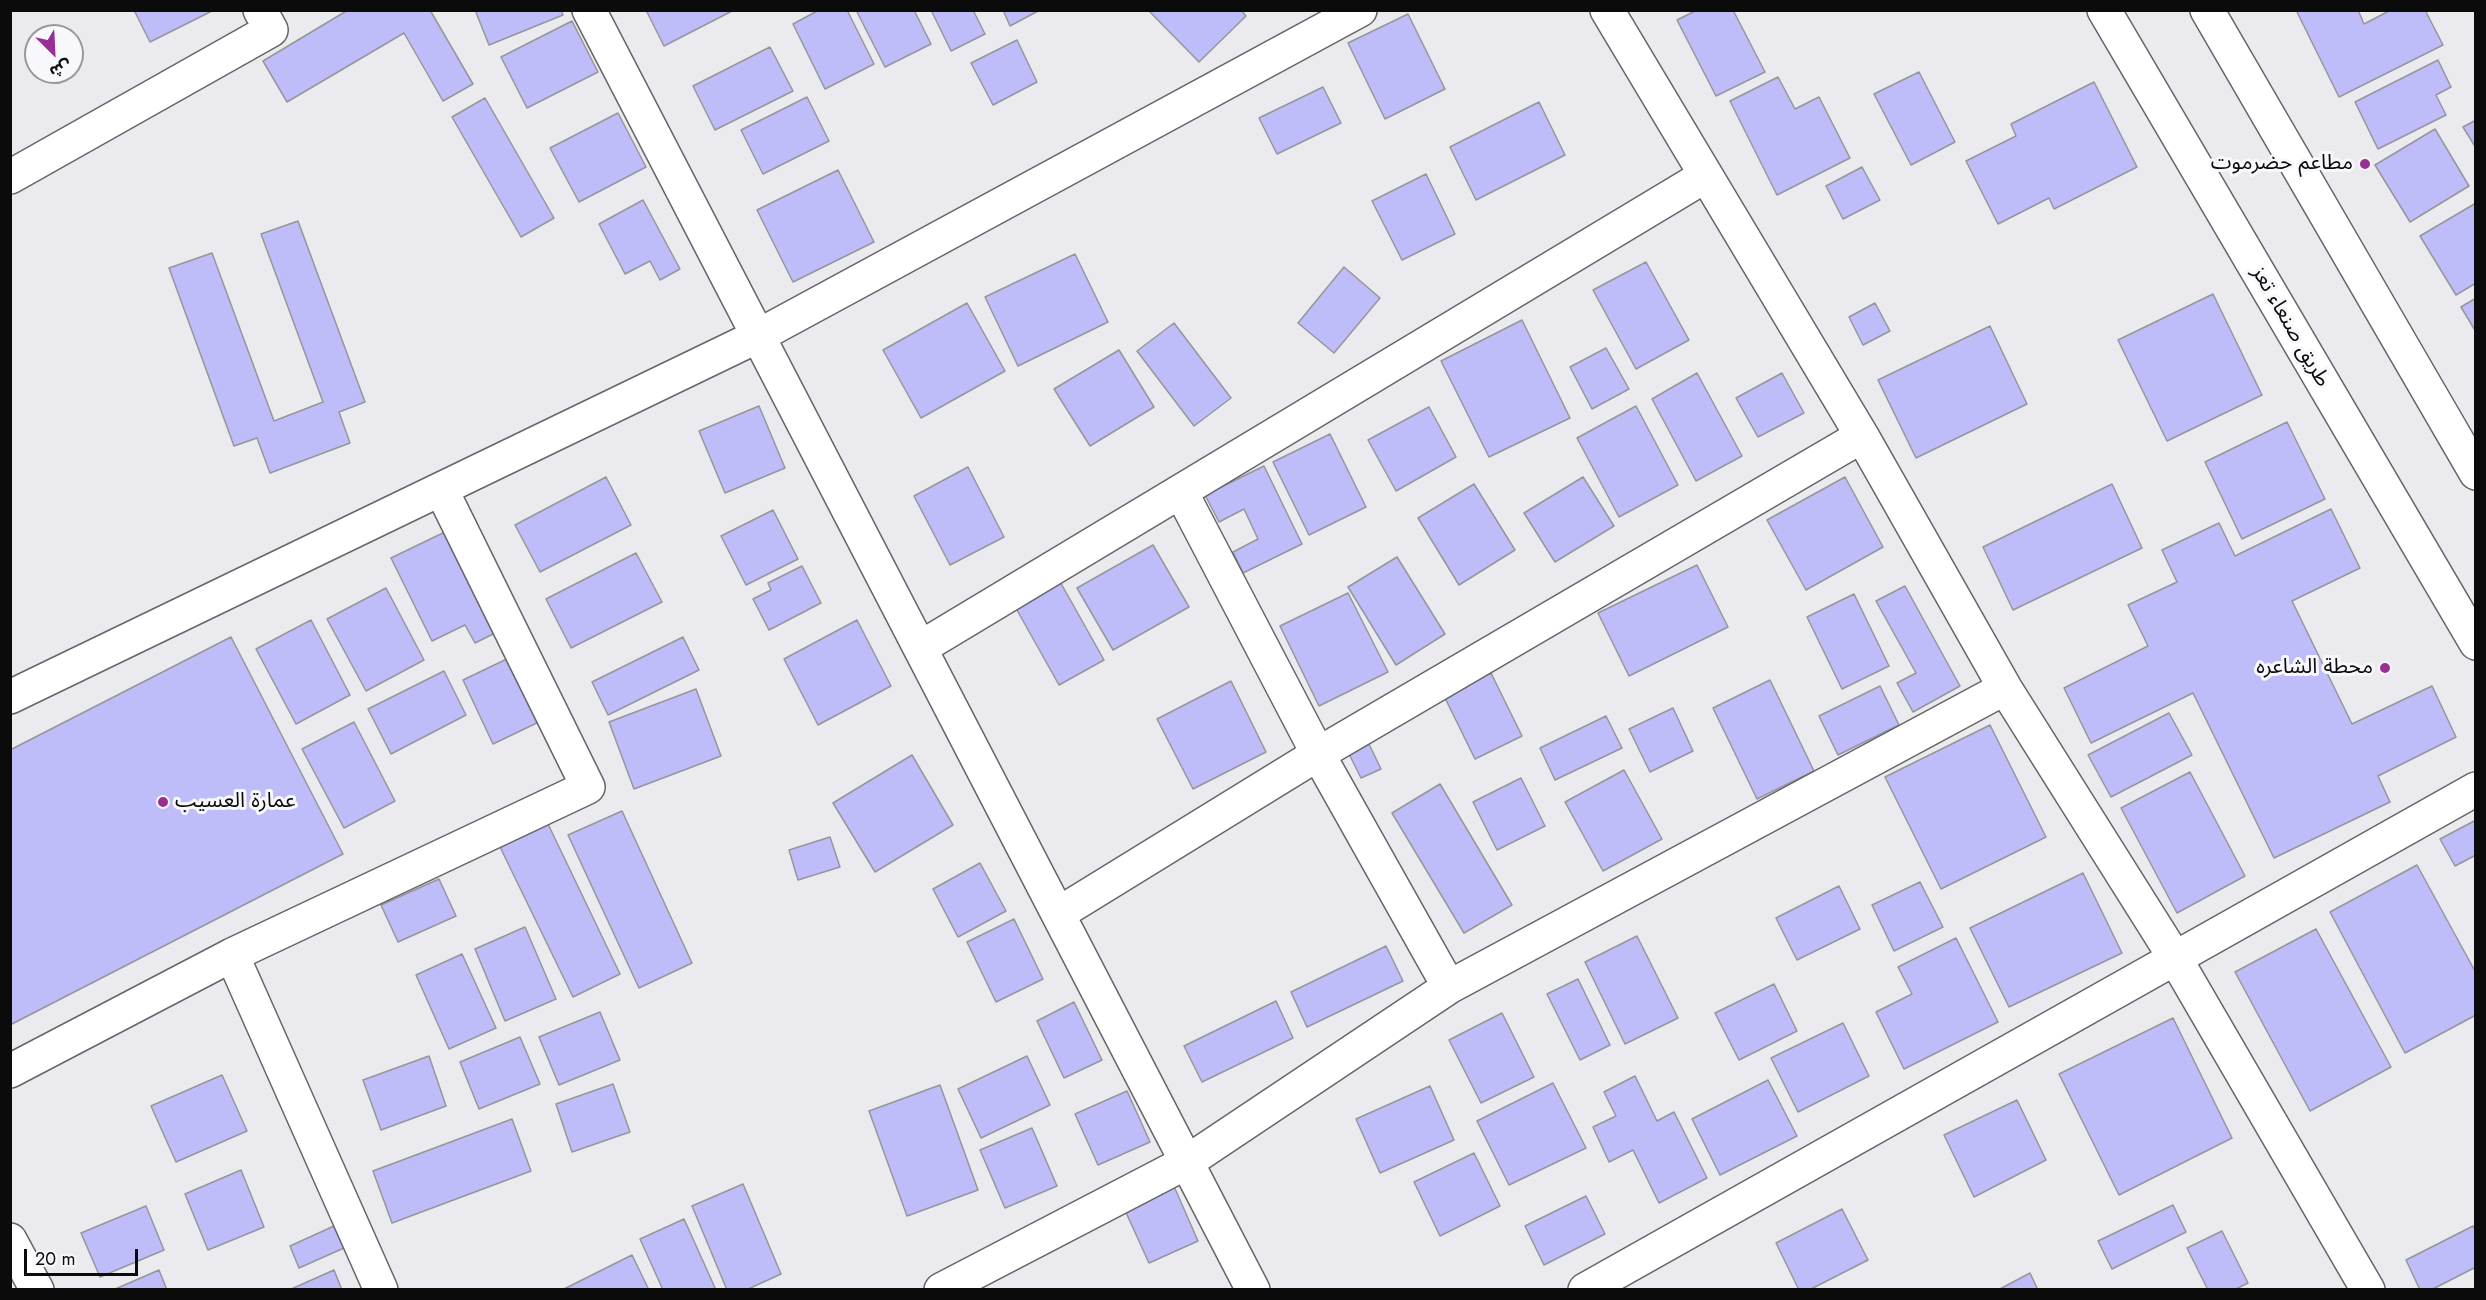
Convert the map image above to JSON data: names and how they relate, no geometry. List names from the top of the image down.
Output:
{
  "streets": {
    "main road": ["طريق صنعاء تعز"]
  },
  "places": ["مطاعم حضرموت", "محطة الشاعره", "عمارة العسيب"],
  "scale_bar": "20 m",
  "north": "bottom right"
}
